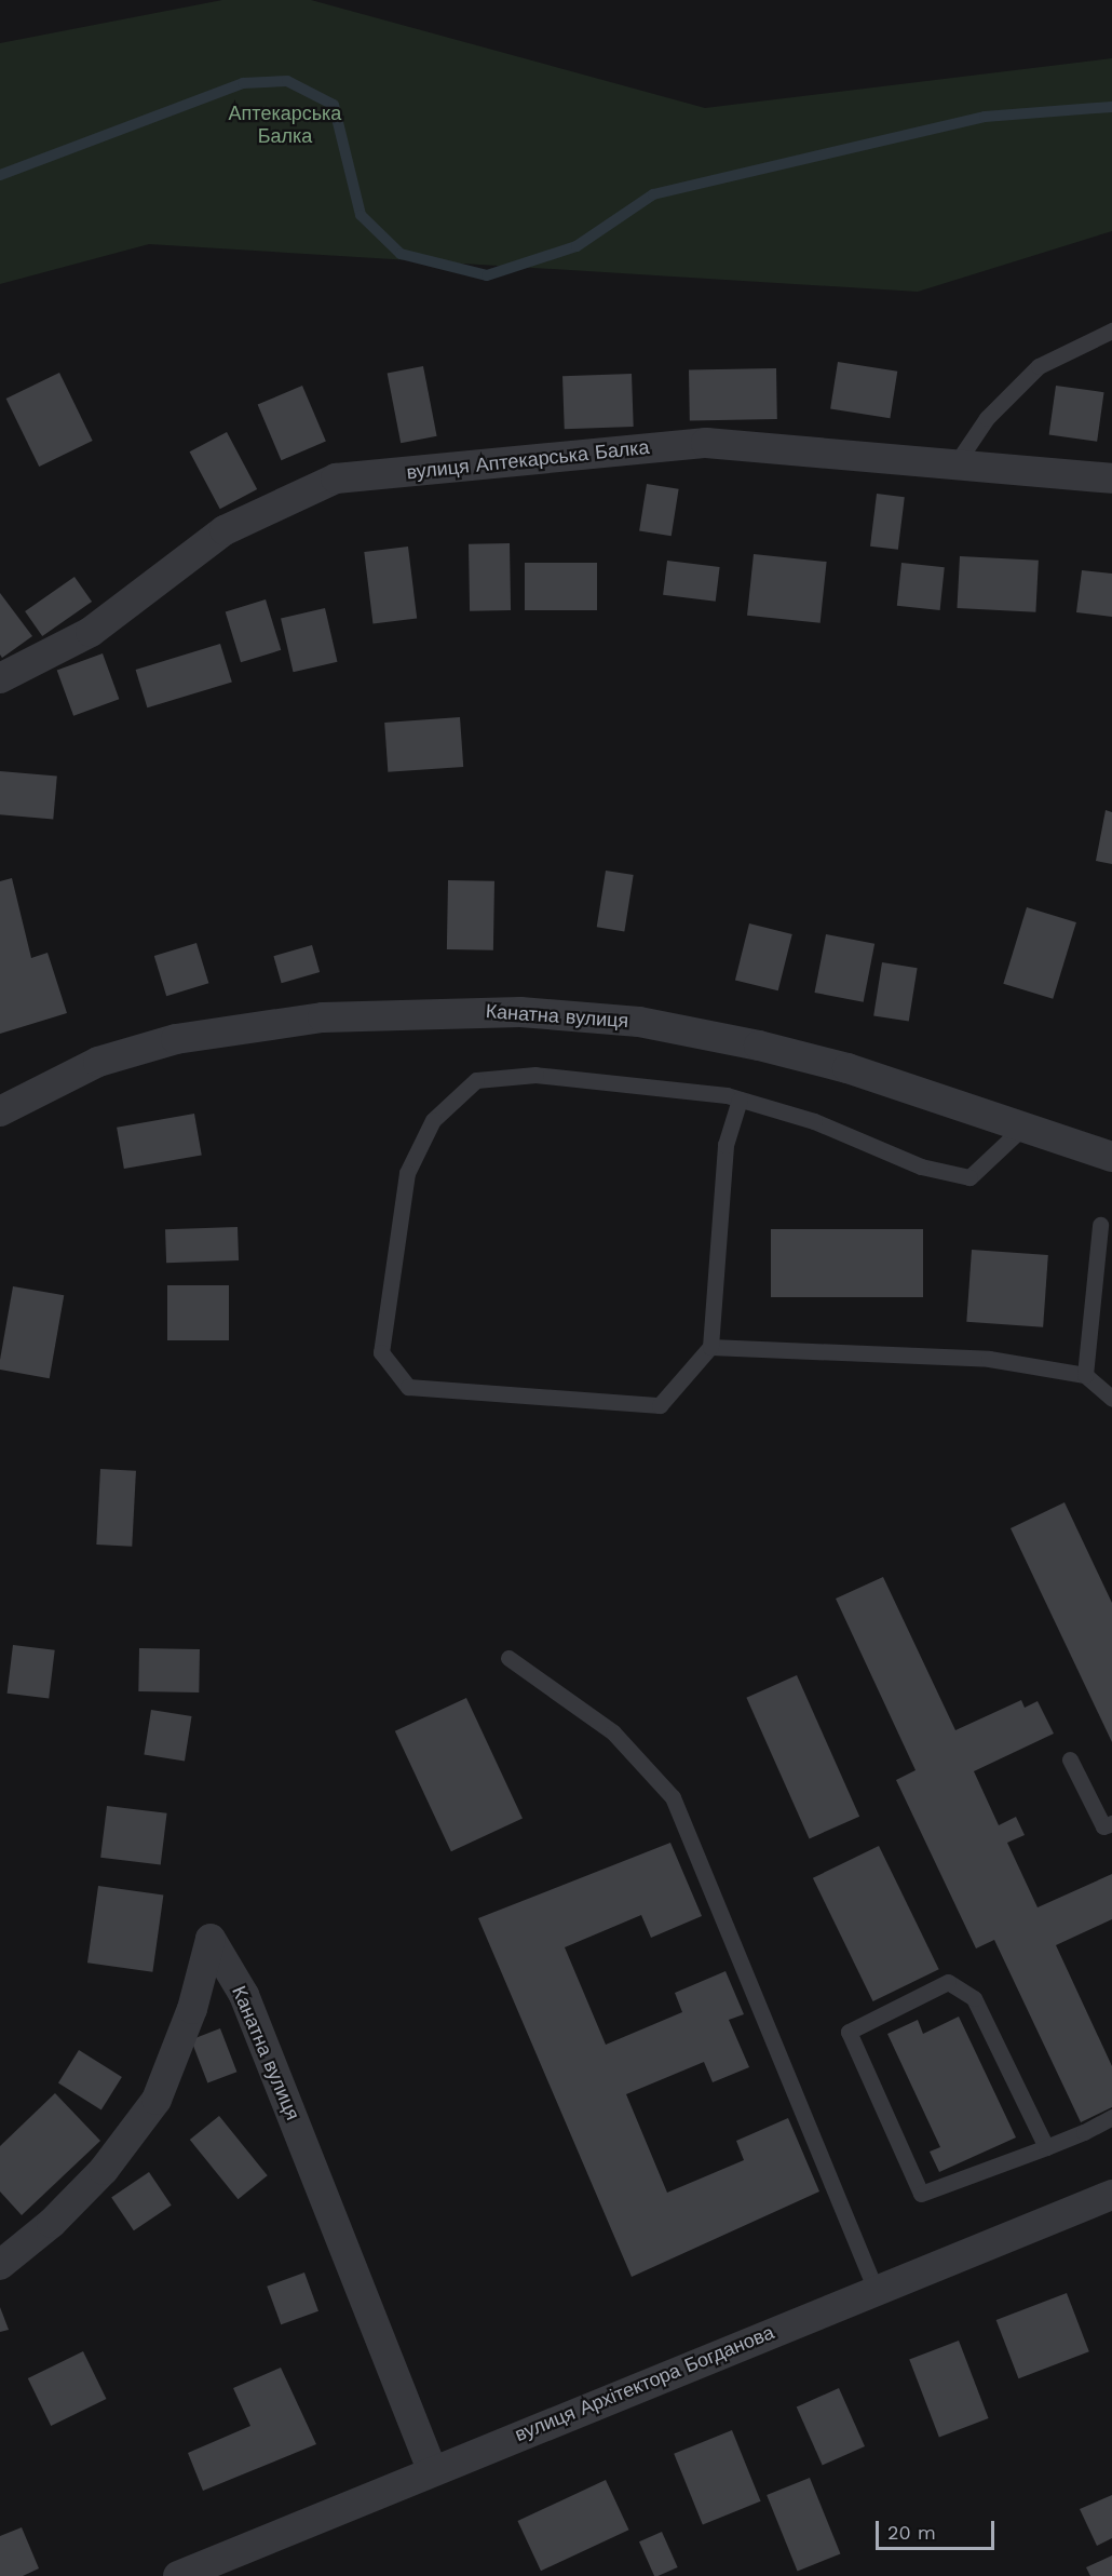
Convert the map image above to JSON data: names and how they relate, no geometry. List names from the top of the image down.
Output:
{
  "streets": {
    "street": ["вулиця Аптекарська Балка", "Канатна вулиця", "вулиця Архітектора Богданова"]
  },
  "crossings": [
    ["Канатна вулиця", "вулиця Архітектора Богданова"]
  ],
  "parks": ["Аптекарська Балка"],
  "scale_bar": "20 m"
}
